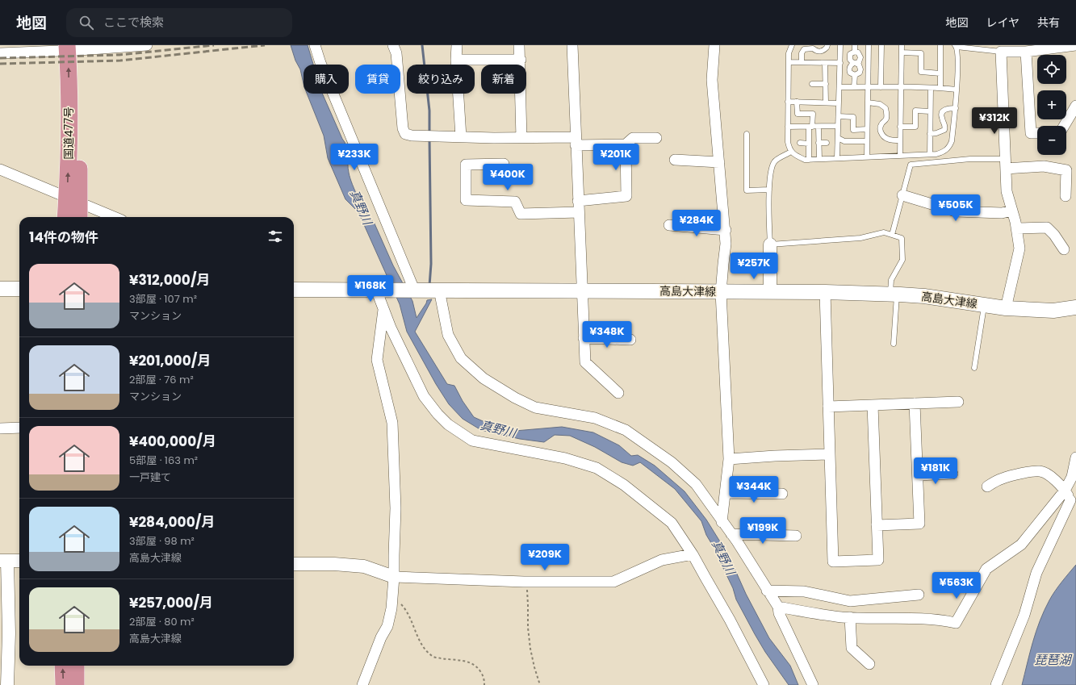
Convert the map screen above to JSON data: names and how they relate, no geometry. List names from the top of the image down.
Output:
{
  "streets": {
    "highway": ["国道477号"],
    "main road": ["高島大津線"]
  },
  "water": ["真野川", "琵琶湖"],
  "page": {
    "header": "地図",
    "search": "ここで検索",
    "nav": ["地図", "レイヤ", "共有"],
    "map_buttons": ["+", "−"],
    "chip": [
      "購入",
      "賃貸",
      "絞り込み",
      "新着"
    ],
    "price": [
      "¥312K",
      "¥233K",
      "¥201K",
      "¥400K",
      "¥505K",
      "¥284K",
      "¥257K",
      "¥168K",
      "¥348K",
      "¥181K",
      "¥344K",
      "¥199K",
      "¥209K",
      "¥563K"
    ],
    "heading": "14件の物件",
    "list": [
      {
        "name": "¥312,000/月",
        "note": "3部屋 · 107 m² · マンション"
      },
      {
        "name": "¥201,000/月",
        "note": "2部屋 · 76 m² · マンション"
      },
      {
        "name": "¥400,000/月",
        "note": "5部屋 · 163 m² · 一戸建て"
      },
      {
        "name": "¥284,000/月",
        "note": "3部屋 · 98 m² · 高島大津線"
      },
      {
        "name": "¥257,000/月",
        "note": "2部屋 · 80 m² · 高島大津線"
      }
    ]
  }
}
